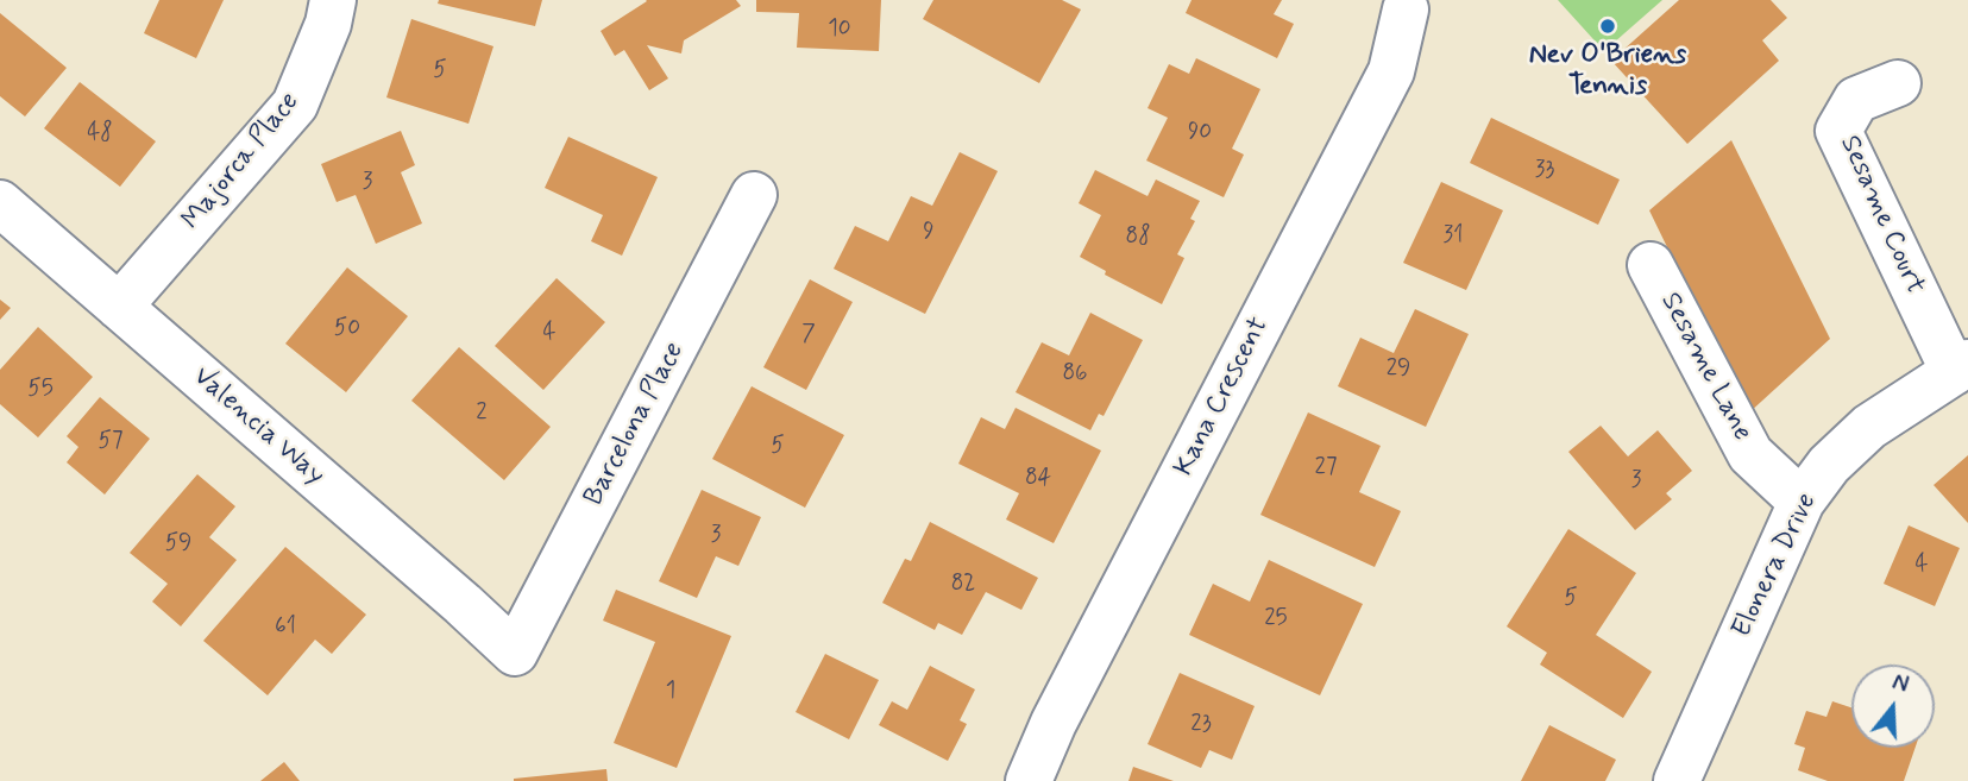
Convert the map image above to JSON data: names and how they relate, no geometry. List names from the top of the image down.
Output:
{
  "streets": {
    "street": [
      "Majorca Place",
      "Sesame Court",
      "Sesame Lane",
      "Kana Crescent",
      "Barcelona Place",
      "Valencia Way",
      "Elonera Drive"
    ]
  },
  "crossings": [
    ["Majorca Place", "Valencia Way"],
    ["Sesame Court", "Elonera Drive"],
    ["Sesame Lane", "Elonera Drive"],
    ["Barcelona Place", "Valencia Way"]
  ],
  "places": ["Nev O'Briens Tennis"],
  "house_numbers": [
    "10",
    "5",
    "90",
    "48",
    "33",
    "3",
    "9",
    "31",
    "88",
    "50",
    "4",
    "7",
    "29",
    "86",
    "55",
    "2",
    "57",
    "5",
    "27",
    "84",
    "3",
    "3",
    "59",
    "4",
    "82",
    "5",
    "25",
    "61",
    "1",
    "23"
  ],
  "north": "top"
}
